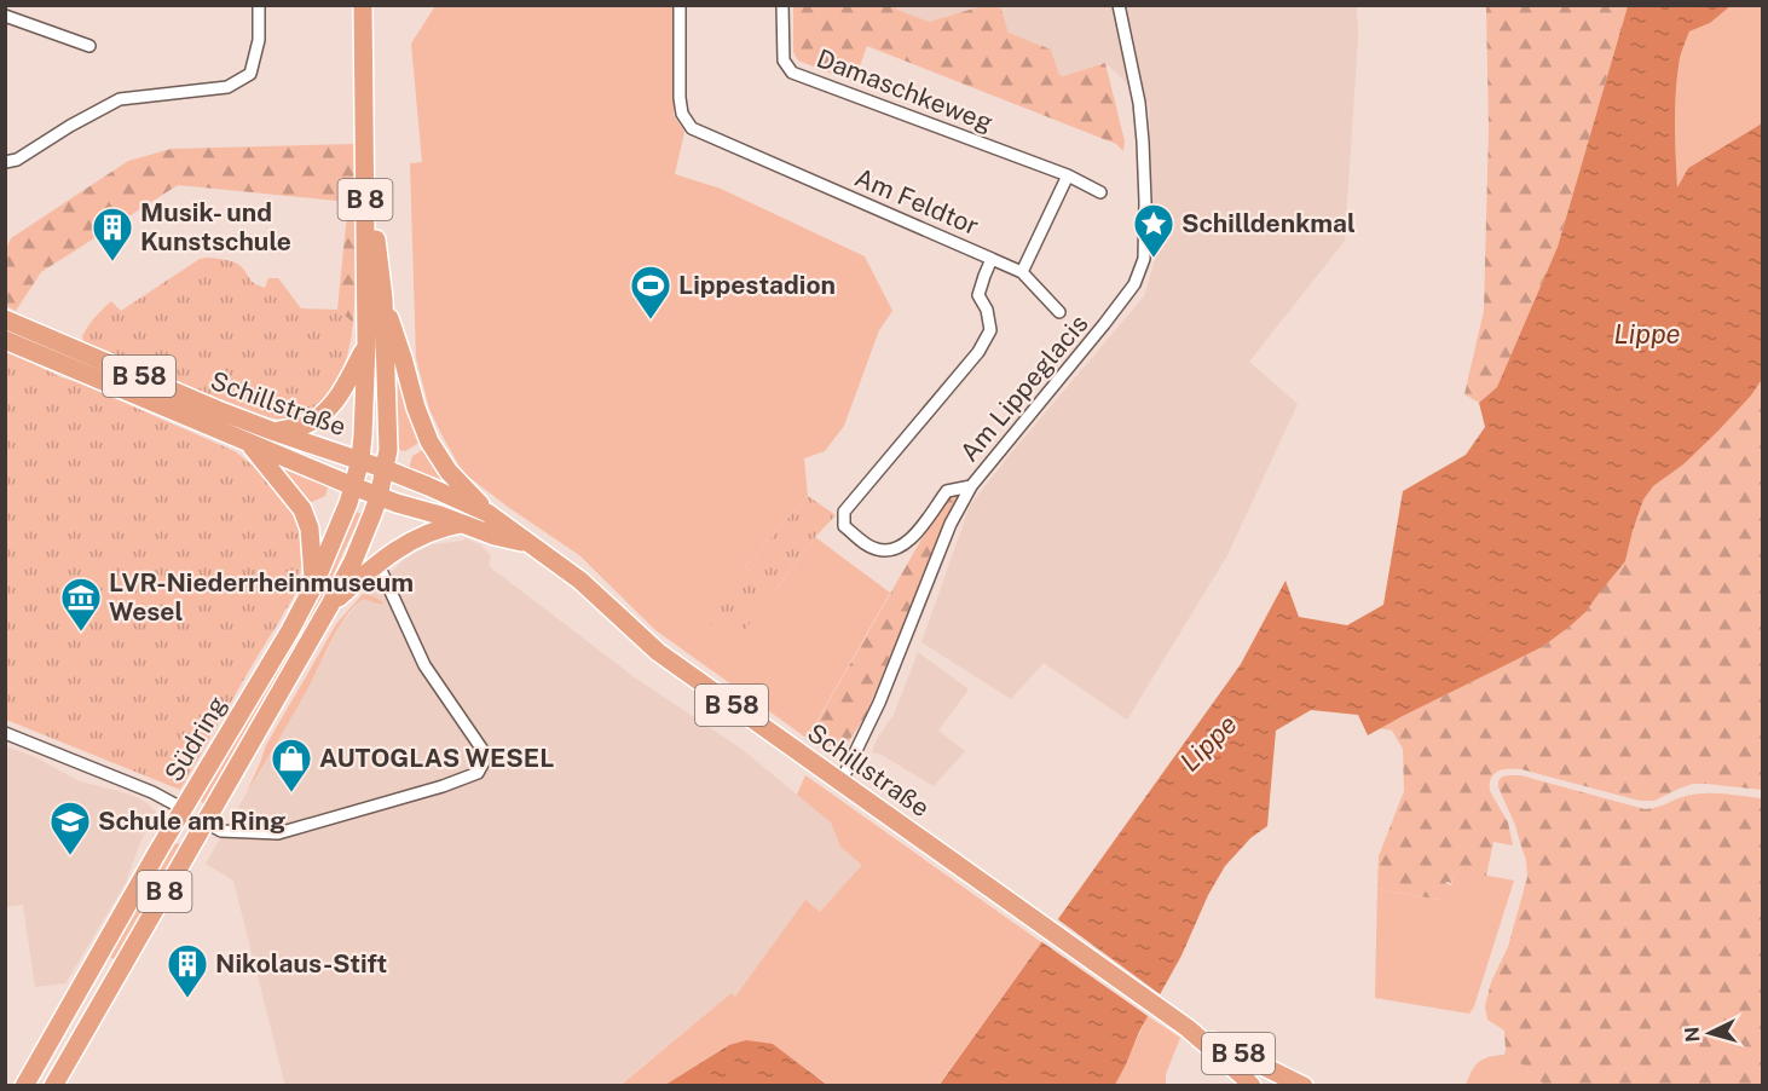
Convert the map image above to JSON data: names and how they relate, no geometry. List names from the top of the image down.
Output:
{
  "streets": {
    "main road": [
      "B 8",
      "B 58",
      "Schillstraße",
      "Südring"
    ],
    "street": ["Damaschkeweg", "Am Feldtor", "Am Lippeglacis"]
  },
  "crossings": [
    ["B 8", "Schillstraße"],
    ["B 8", "Südring"],
    ["Am Feldtor", "Am Lippeglacis"],
    ["B 58", "Schillstraße"],
    ["Am Lippeglacis", "Schillstraße"],
    ["Schillstraße", "Südring"]
  ],
  "water": ["Lippe"],
  "places": {
    "place": ["Schilldenkmal"],
    "building": ["Musik- und Kunstschule", "Nikolaus-Stift"],
    "sports": ["Lippestadion"],
    "museum": ["LVR-Niederrheinmuseum Wesel"],
    "shop": ["AUTOGLAS WESEL"],
    "school or university": ["Schule am Ring"]
  },
  "north": "left"
}
